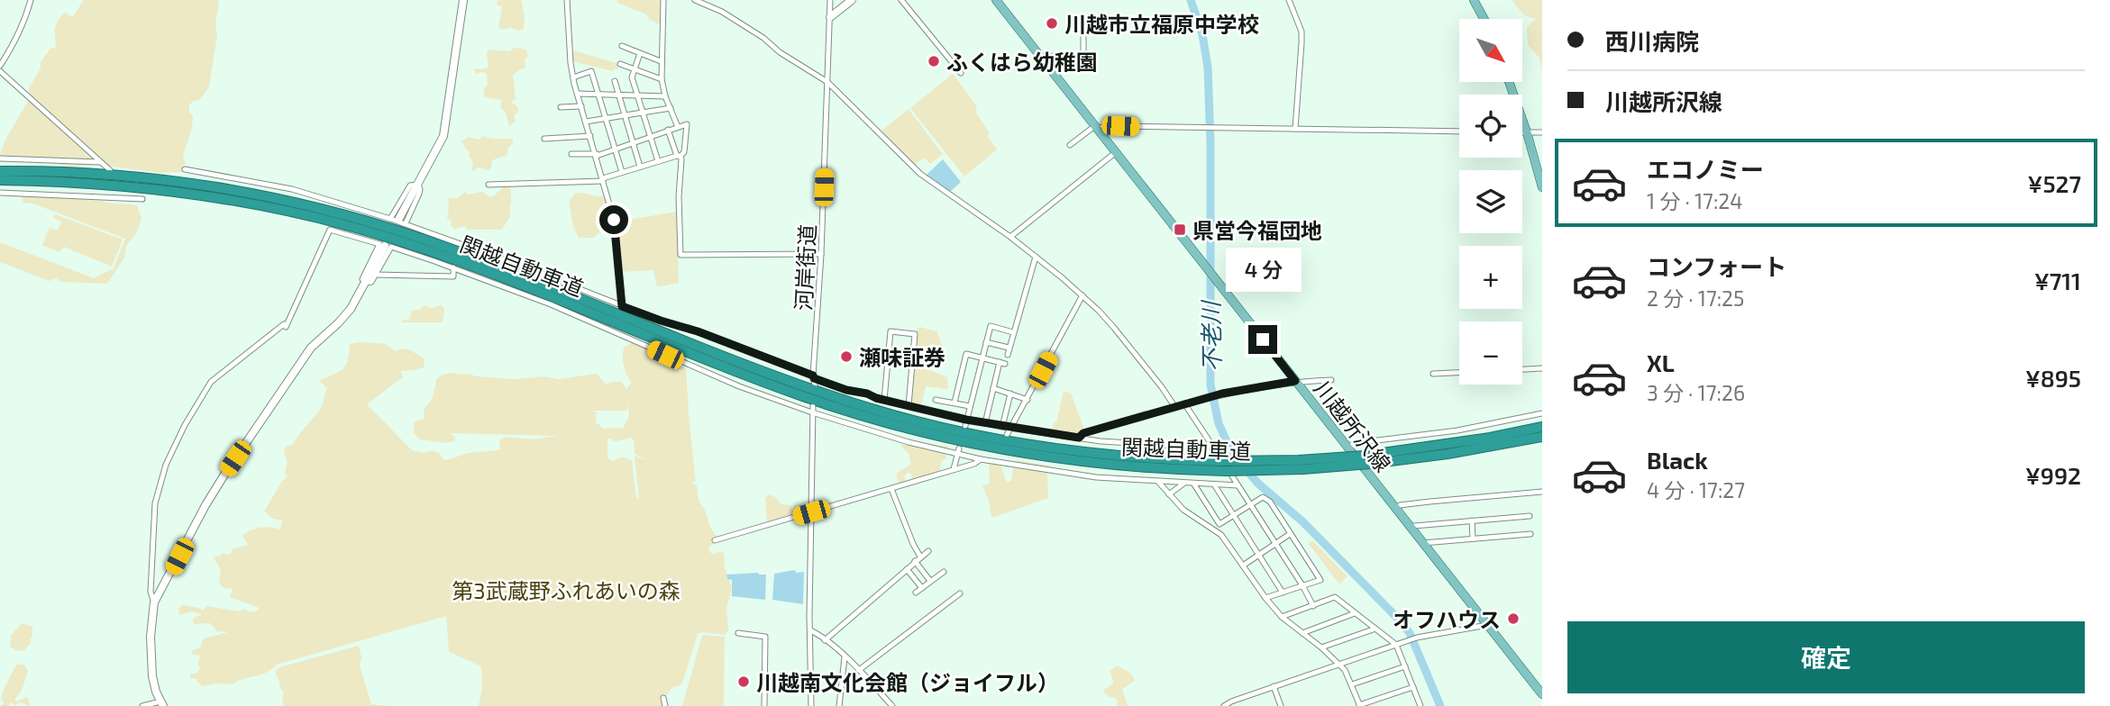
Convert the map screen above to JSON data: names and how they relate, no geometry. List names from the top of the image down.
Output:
{
  "streets": {
    "highway": ["関越自動車道"],
    "main road": ["川越所沢線"],
    "street": ["河岸街道"]
  },
  "water": ["不老川"],
  "parks": ["第3武蔵野ふれあいの森"],
  "places": {
    "other": [
      "川越市立福原中学校",
      "ふくはら幼稚園",
      "瀬味証券",
      "オフハウス",
      "川越南文化会館（ジョイフル）"
    ],
    "transit": ["県営今福団地"]
  },
  "north": "bottom right",
  "page": {
    "banner": ["西川病院", "川越所沢線"],
    "map_buttons": ["+", "−"],
    "list": [
      {
        "name": "エコノミー",
        "note": "1 分 · 17:24",
        "value": "¥527"
      },
      {
        "name": "コンフォート",
        "note": "2 分 · 17:25",
        "value": "¥711"
      },
      {
        "name": "XL",
        "note": "3 分 · 17:26",
        "value": "¥895"
      },
      {
        "name": "Black",
        "note": "4 分 · 17:27",
        "value": "¥992"
      }
    ],
    "bubble": "4 分",
    "buttons": "確定"
  }
}
